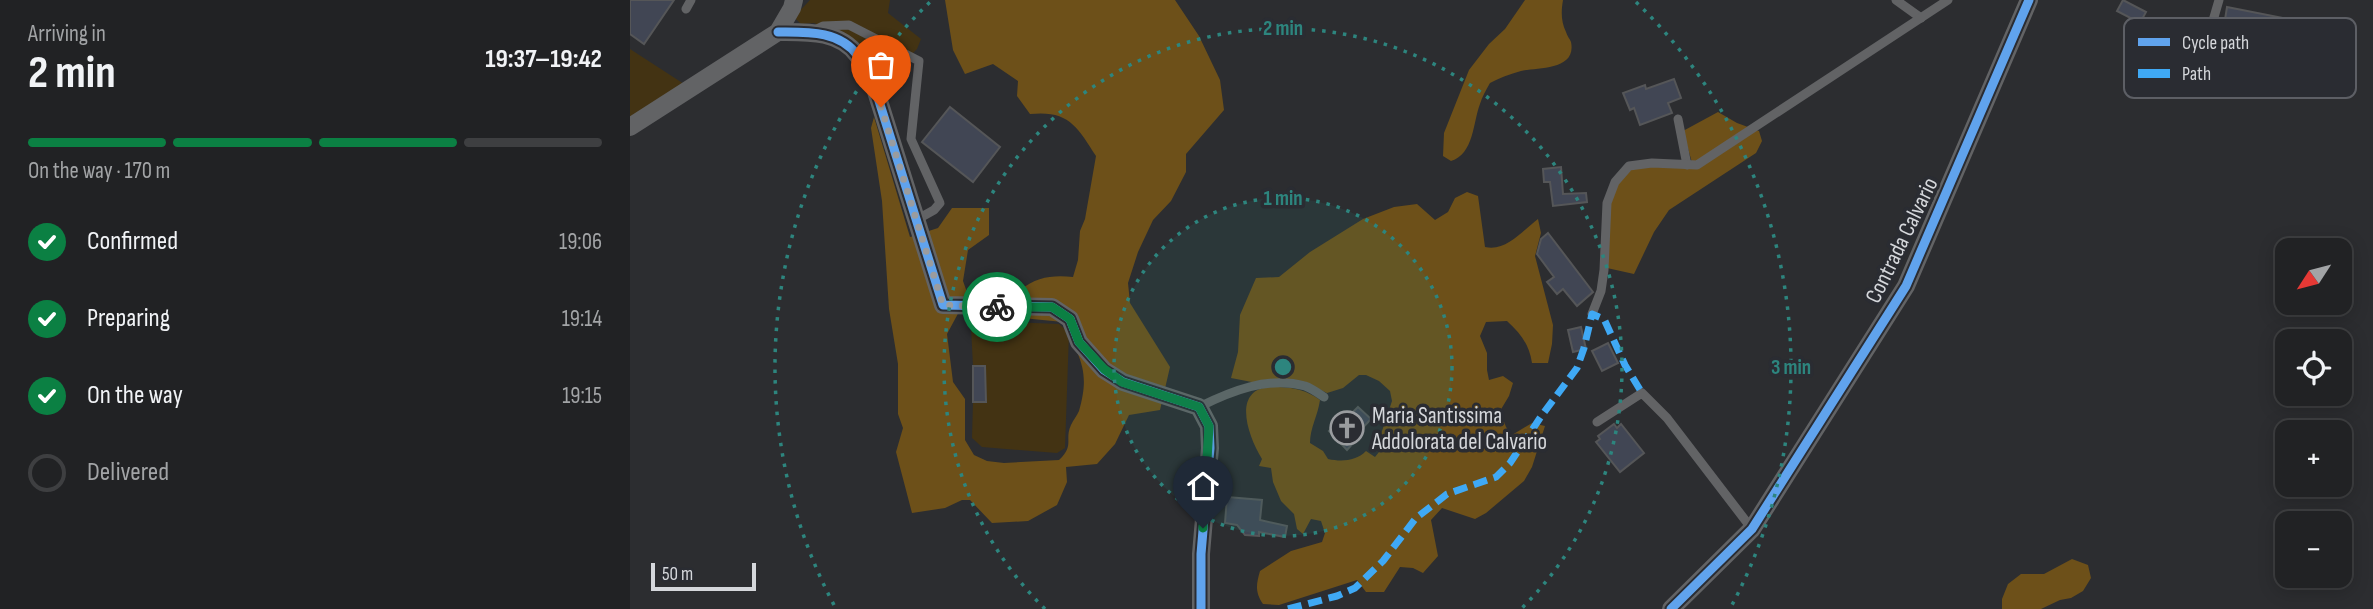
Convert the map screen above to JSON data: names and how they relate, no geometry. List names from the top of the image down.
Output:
{
  "streets": {
    "street": ["Contrada Calvario"]
  },
  "places": {
    "church": ["Maria Santissima Addolorata del Calvario"]
  },
  "legend": ["Cycle path", "Path"],
  "scale_bar": "50 m",
  "north": "bottom left",
  "page": {
    "heading": ["2 min", "Arriving in", "19:37–19:42"],
    "bar": "On the way · 170 m",
    "list": [
      ["Confirmed", "19:06"],
      ["Preparing", "19:14"],
      ["On the way", "19:15"],
      "Delivered"
    ],
    "map_buttons": ["+", "−"],
    "scale": "50 m"
  },
  "rings": ["2 min", "1 min", "3 min"]
}
